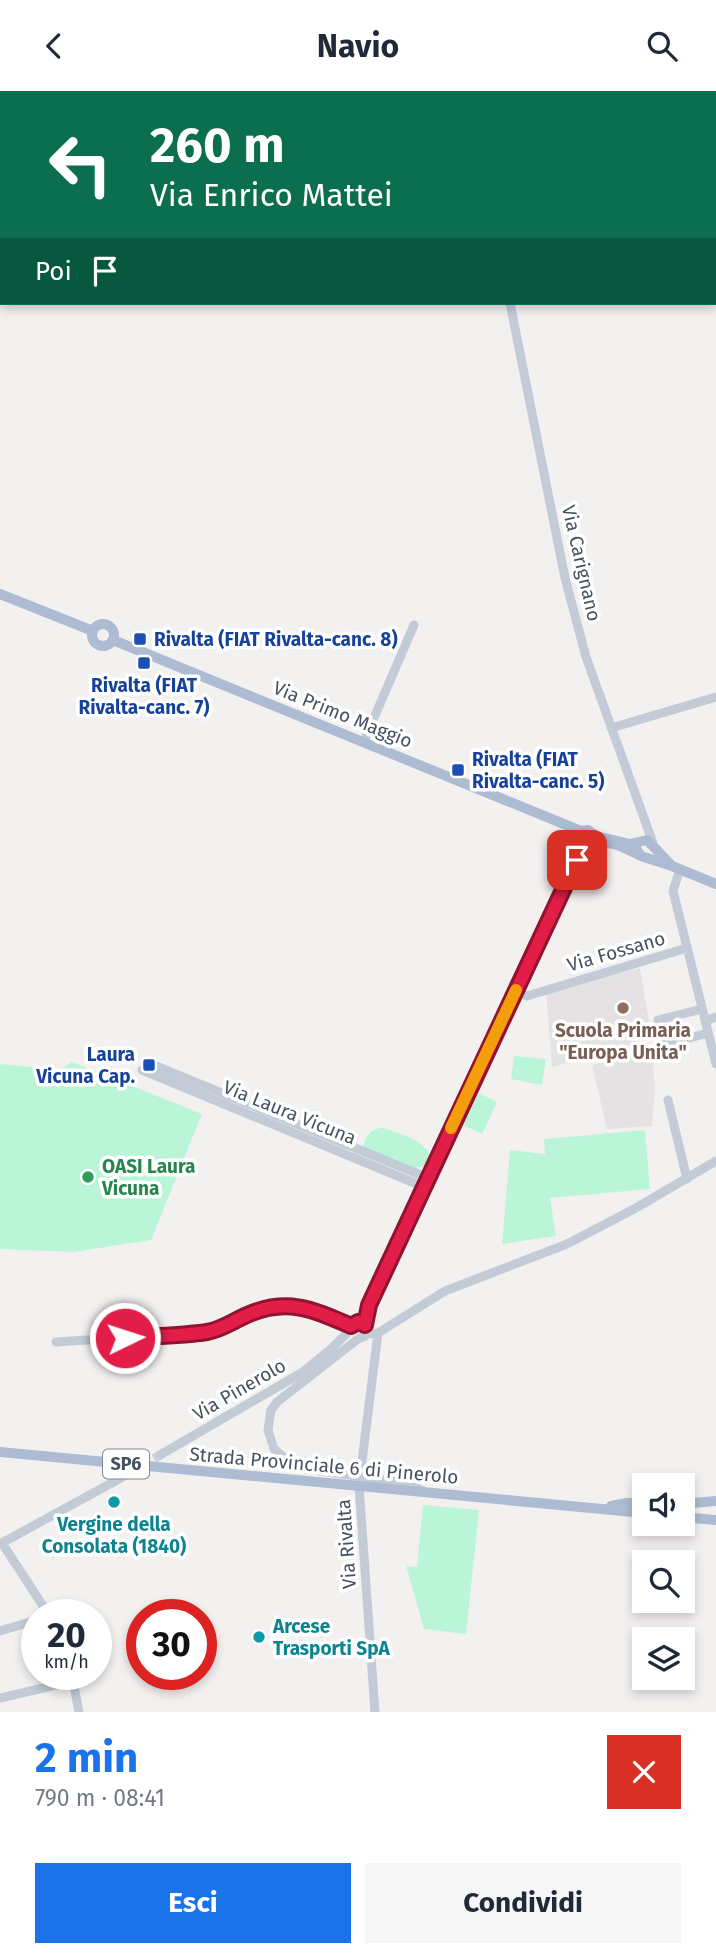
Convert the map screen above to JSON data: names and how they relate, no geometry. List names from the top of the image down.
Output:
{
  "streets": {
    "main road": ["Via Primo Maggio", "SP6", "Strada Provinciale 6 di Pinerolo"],
    "street": [
      "Via Carignano",
      "Via Fossano",
      "Via Laura Vicuna",
      "Via Pinerolo",
      "Via Rivalta"
    ]
  },
  "crossings": [
    ["Via Carignano", "Via Primo Maggio"],
    ["Strada Provinciale 6 di Pinerolo", "Via Rivalta"]
  ],
  "places": {
    "transit": [
      "Rivalta (FIAT Rivalta-canc. 8)",
      "Rivalta (FIAT Rivalta-canc. 7)",
      "Rivalta (FIAT Rivalta-canc. 5)",
      "Laura Vicuna Cap."
    ],
    "other": [
      "Scuola Primaria \"Europa Unita\"",
      "OASI Laura Vicuna",
      "Vergine della Consolata (1840)",
      "Arcese Trasporti SpA"
    ]
  },
  "page": {
    "header": "Navio",
    "turn": ["260 m", "Via Enrico Mattei"],
    "then": "Poi",
    "speed": "20 km/h",
    "limit": "30",
    "heading": ["2 min", "790 m · 08:41"],
    "buttons": ["Esci", "Condividi"]
  }
}
